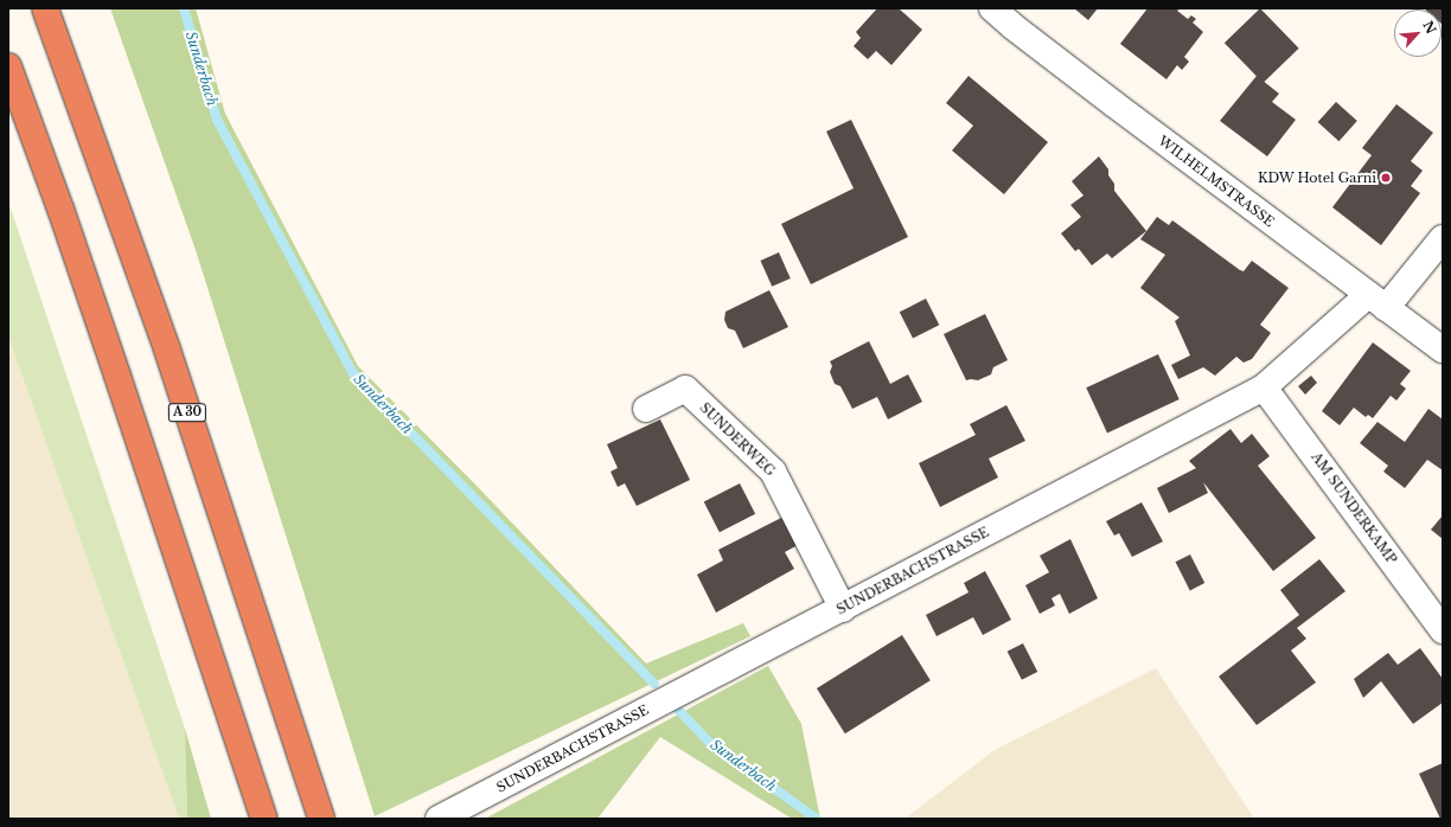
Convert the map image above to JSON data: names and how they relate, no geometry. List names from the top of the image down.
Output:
{
  "streets": {
    "highway": ["A 30"],
    "street": [
      "WILHELMSTRASSE",
      "SUNDERWEG",
      "AM SUNDERKAMP",
      "SUNDERBACHSTRASSE"
    ]
  },
  "crossings": [
    ["WILHELMSTRASSE", "SUNDERBACHSTRASSE"],
    ["SUNDERWEG", "SUNDERBACHSTRASSE"],
    ["AM SUNDERKAMP", "SUNDERBACHSTRASSE"]
  ],
  "water": ["Sunderbach"],
  "places": ["KDW Hotel Garni"],
  "north": "top right"
}
